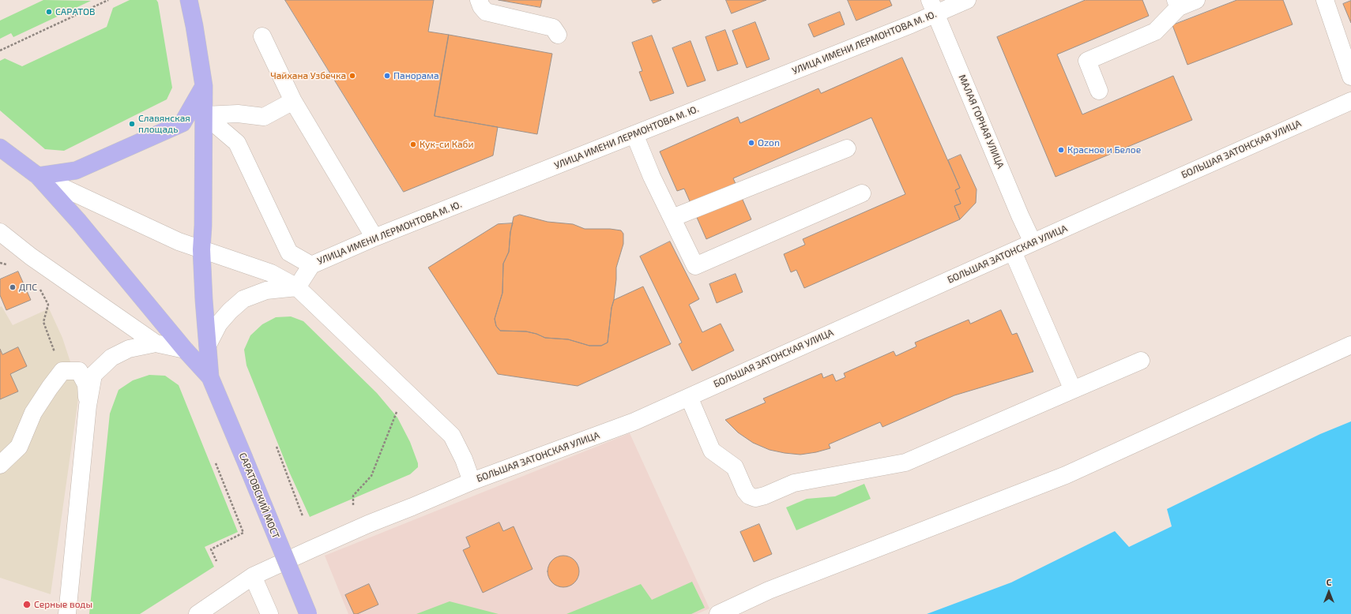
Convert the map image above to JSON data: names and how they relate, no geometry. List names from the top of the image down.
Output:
{
  "streets": {
    "main road": ["САРАТОВСКИЙ МОСТ"],
    "street": ["УЛИЦА ИМЕНИ ЛЕРМОНТОВА М. Ю.", "МАЛАЯ ГОРНАЯ УЛИЦА", "БОЛЬШАЯ ЗАТОНСКАЯ УЛИЦА"]
  },
  "crossings": [
    ["УЛИЦА ИМЕНИ ЛЕРМОНТОВА М. Ю.", "МАЛАЯ ГОРНАЯ УЛИЦА"],
    ["МАЛАЯ ГОРНАЯ УЛИЦА", "БОЛЬШАЯ ЗАТОНСКАЯ УЛИЦА"]
  ],
  "places": [
    "САРАТОВ",
    "Чайхана Узбечка",
    "Панорама",
    "Славянская площадь",
    "Ozon",
    "Кук-си Каби",
    "Красное и Белое",
    "ДПС",
    "Серные воды"
  ],
  "north": "top"
}
